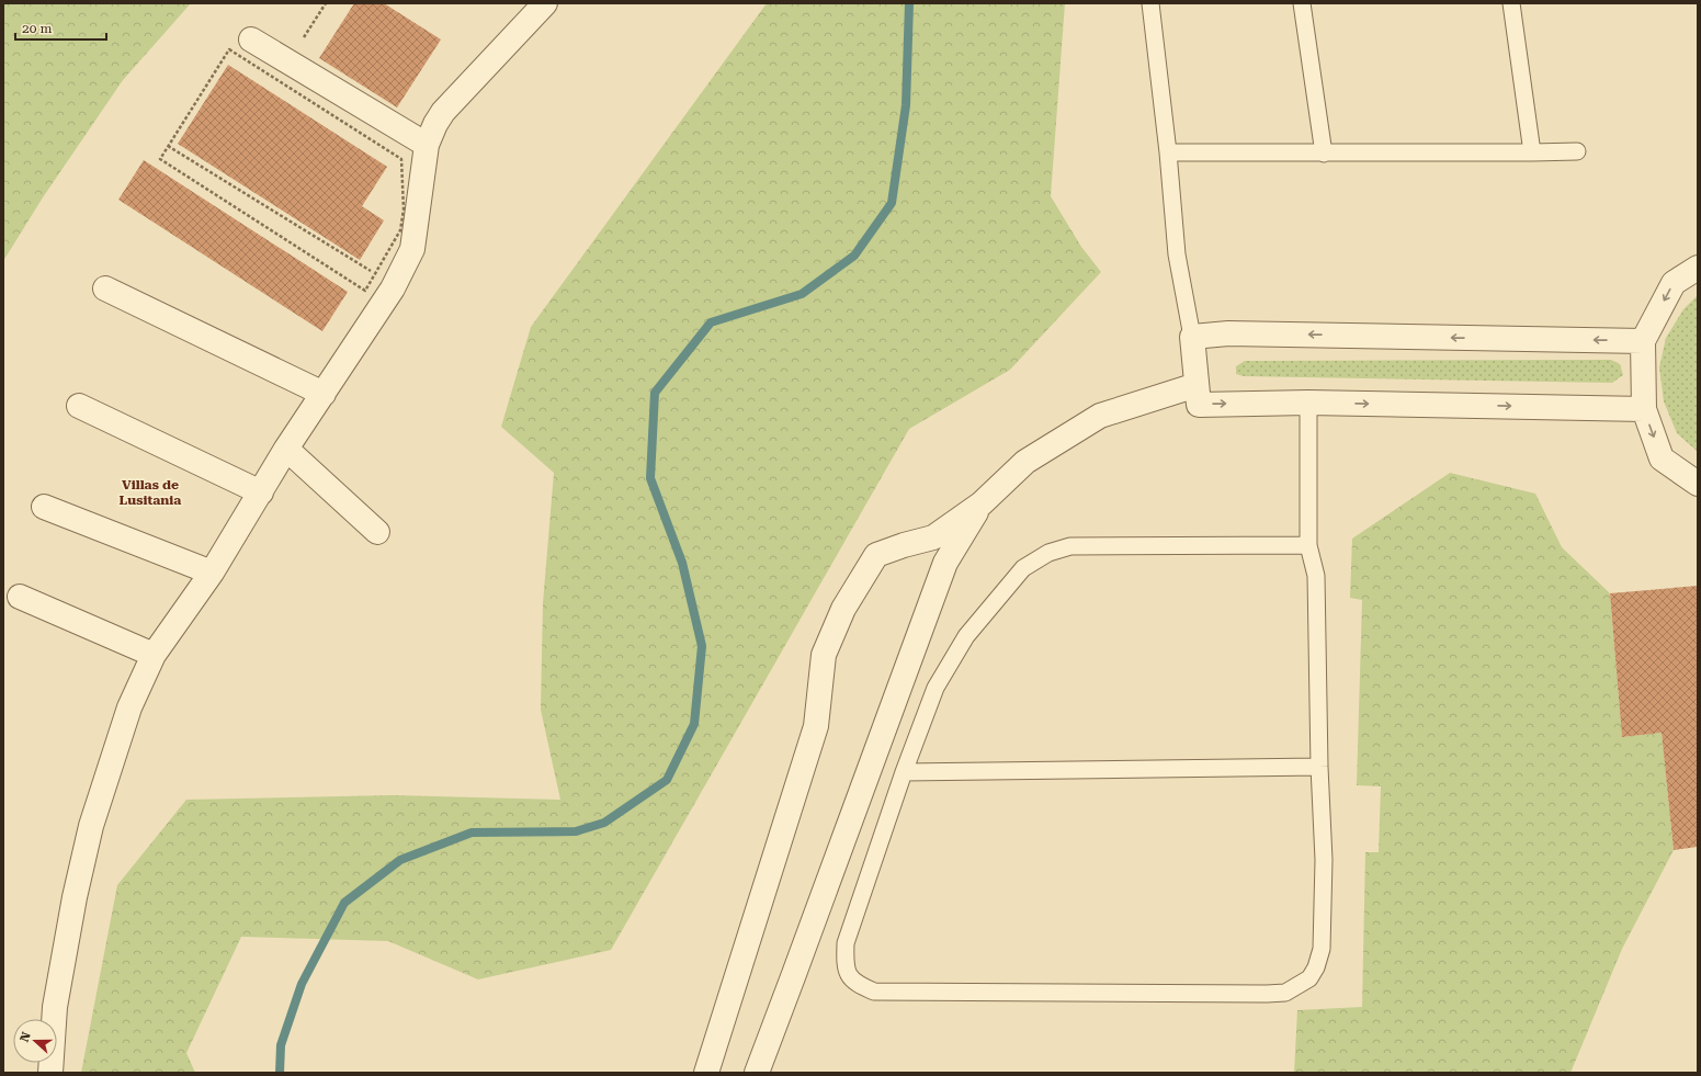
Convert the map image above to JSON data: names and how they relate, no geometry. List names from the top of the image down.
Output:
{
  "districts": ["Villas de Lusitania"],
  "scale_bar": "20 m",
  "north": "left"
}
